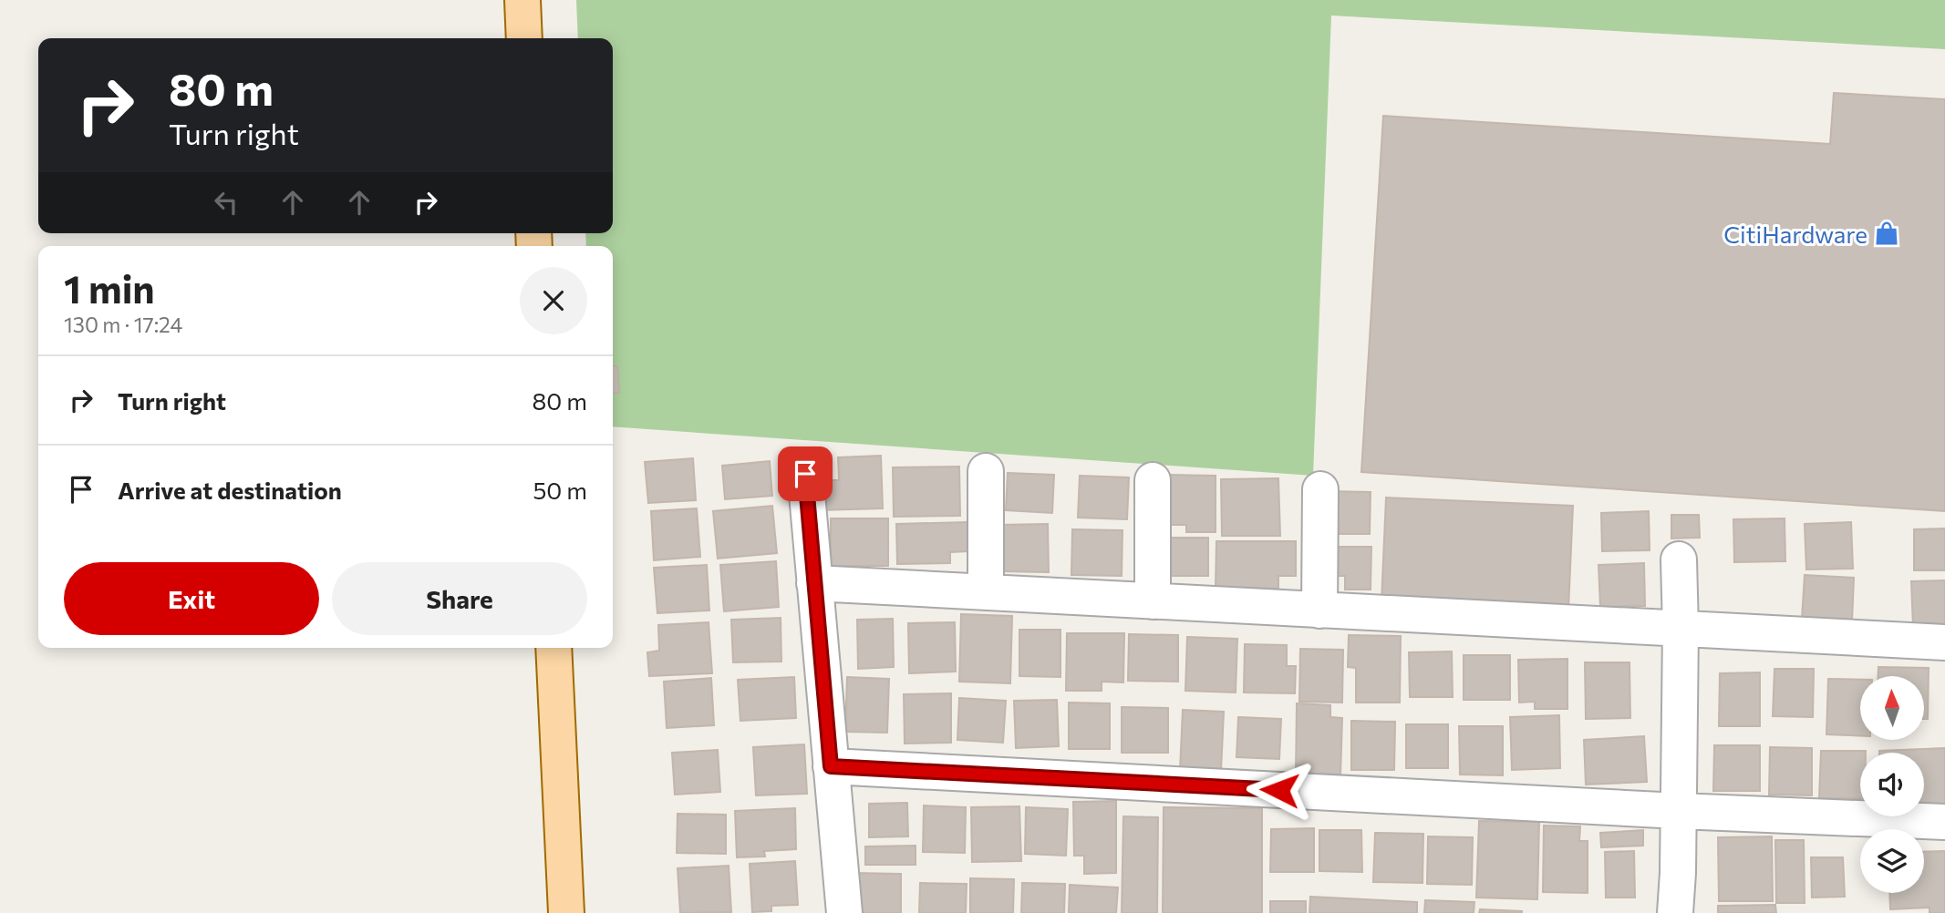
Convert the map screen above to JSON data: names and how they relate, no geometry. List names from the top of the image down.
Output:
{
  "places": {
    "shop": ["CitiHardware"]
  },
  "north": "top",
  "page": {
    "turn": ["80 m", "Turn right"],
    "heading": ["1 min", "130 m · 17:24"],
    "list": [
      {
        "name": "Turn right",
        "value": "80 m"
      },
      {
        "name": "Arrive at destination",
        "value": "50 m"
      }
    ],
    "buttons": ["Exit", "Share"]
  }
}
